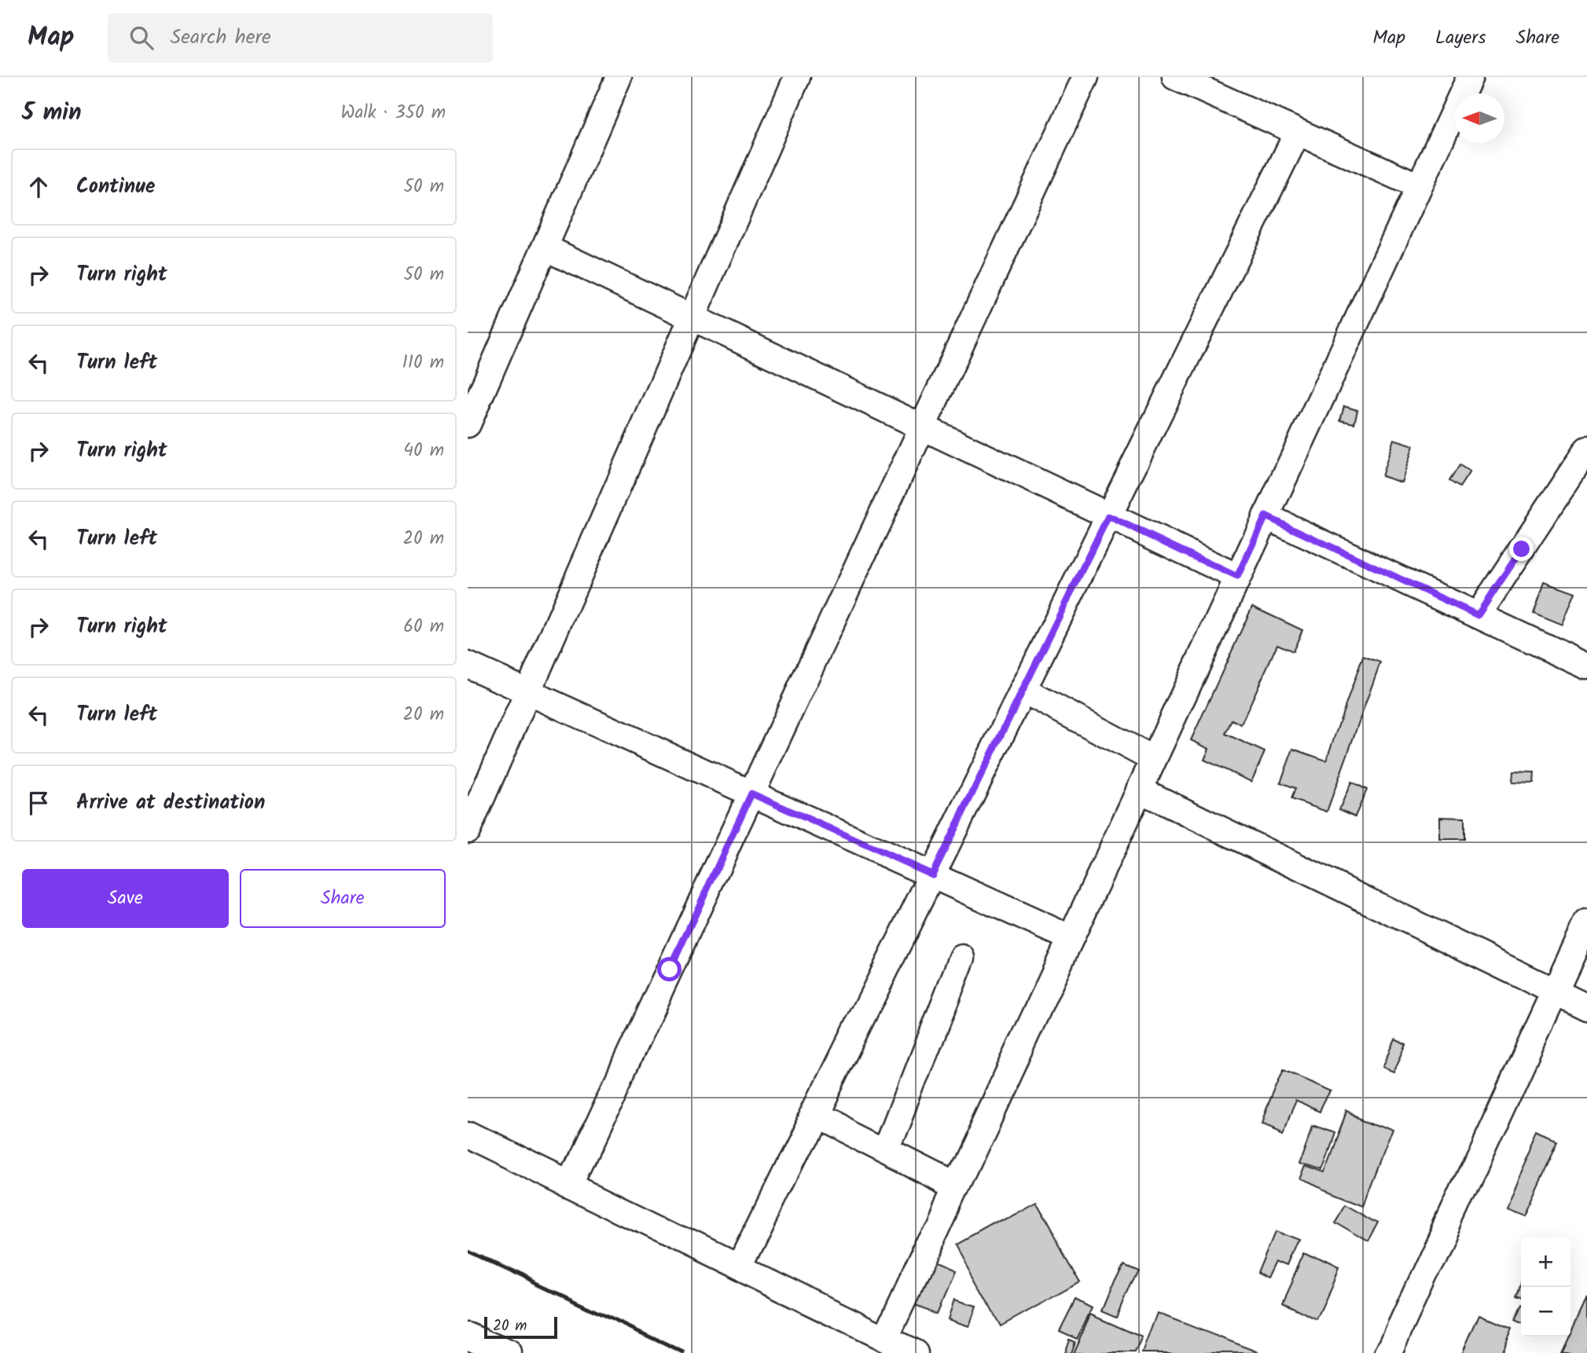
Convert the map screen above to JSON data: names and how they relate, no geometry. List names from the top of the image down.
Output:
{
  "scale_bar": "20 m",
  "north": "left",
  "page": {
    "header": "Map",
    "search": "Search here",
    "nav": ["Map", "Layers", "Share"],
    "heading": ["5 min", "Walk · 350 m"],
    "list": [
      ["Continue", "50 m"],
      ["Turn right", "50 m"],
      ["Turn left", "110 m"],
      ["Turn right", "40 m"],
      ["Turn left", "20 m"],
      ["Turn right", "60 m"],
      ["Turn left", "20 m"],
      "Arrive at destination"
    ],
    "buttons": ["Save", "Share"],
    "map_buttons": ["+", "−"],
    "scale": "20 m"
  }
}
